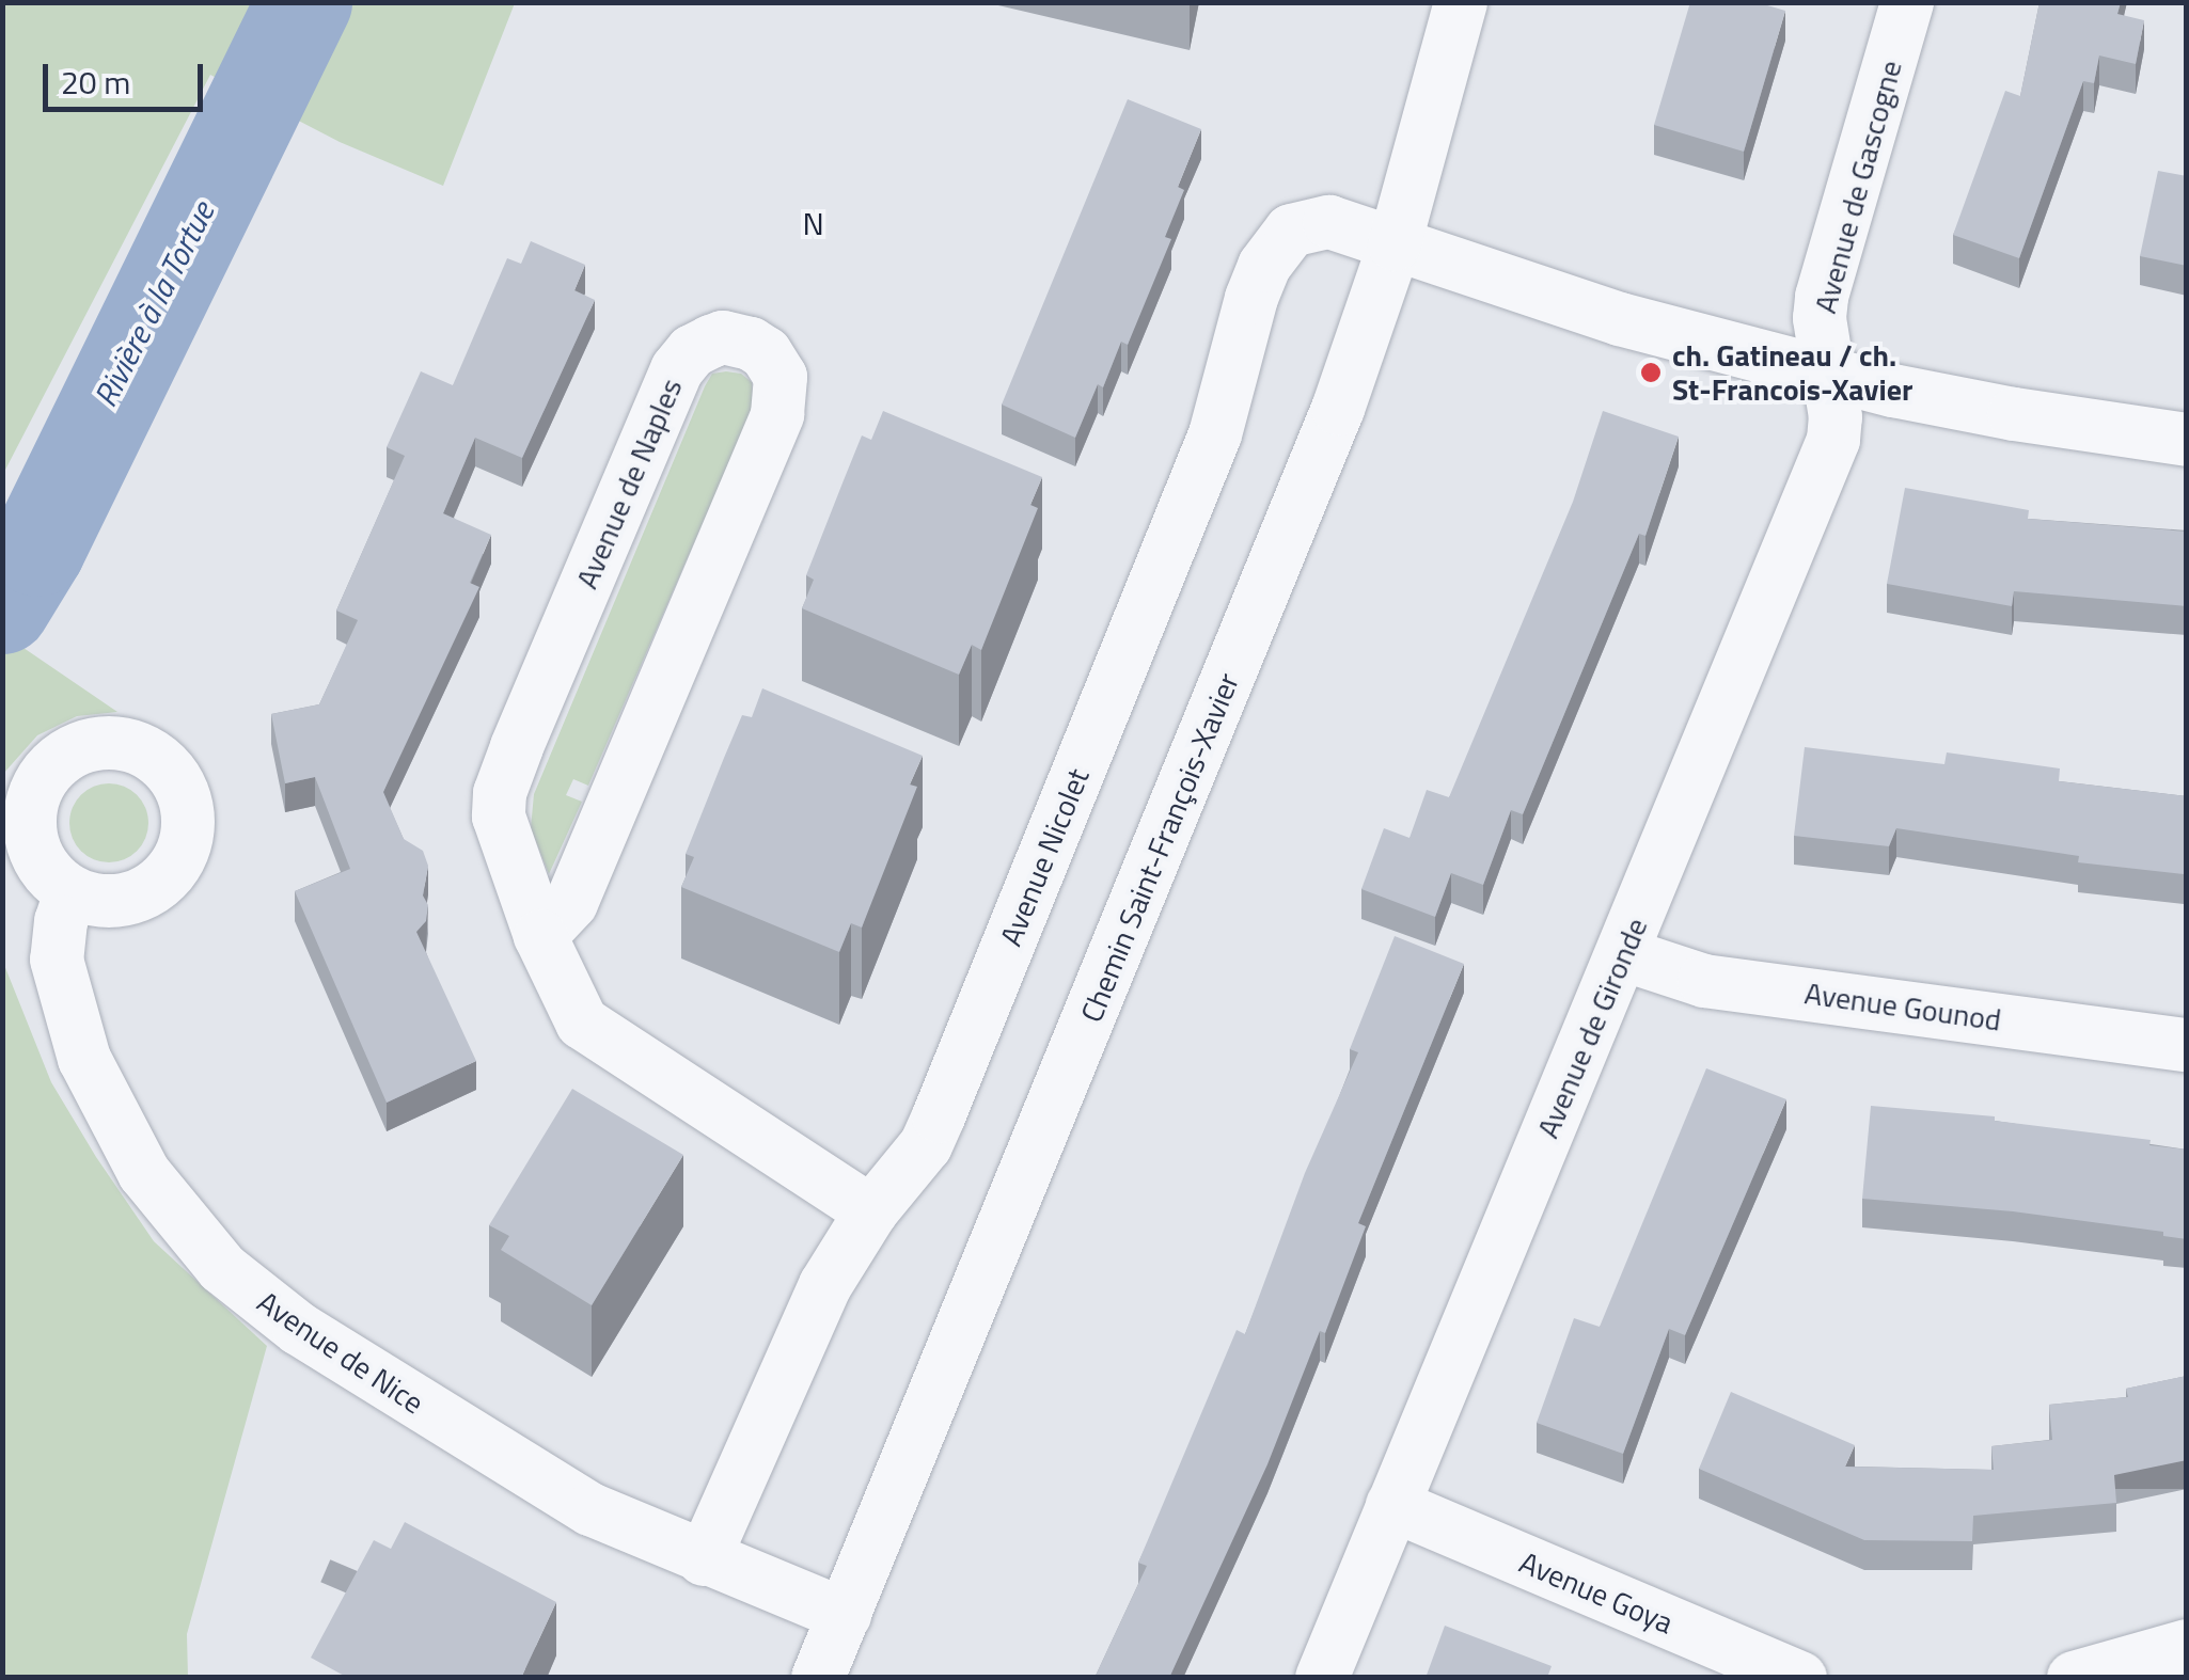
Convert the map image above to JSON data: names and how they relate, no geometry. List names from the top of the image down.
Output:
{
  "streets": {
    "street": [
      "Avenue de Gascogne",
      "Avenue de Naples",
      "Chemin Saint-François-Xavier",
      "Avenue Nicolet",
      "Avenue Gounod",
      "Avenue de Gironde",
      "Avenue de Nice",
      "Avenue Goya"
    ]
  },
  "crossings": [
    ["Avenue de Gascogne", "Avenue Nicolet"],
    ["Avenue de Gascogne", "Avenue de Gironde"],
    ["Avenue de Naples", "Avenue Nicolet"],
    ["Chemin Saint-François-Xavier", "Avenue Nicolet"],
    ["Chemin Saint-François-Xavier", "Avenue de Nice"],
    ["Avenue Nicolet", "Avenue de Gironde"],
    ["Avenue Nicolet", "Avenue de Nice"],
    ["Avenue Gounod", "Avenue de Gironde"],
    ["Avenue de Gironde", "Avenue Goya"]
  ],
  "districts": ["N"],
  "water": ["Rivière à la Tortue"],
  "places": ["ch. Gatineau / ch. St-Francois-Xavier"],
  "scale_bar": "20 m"
}
